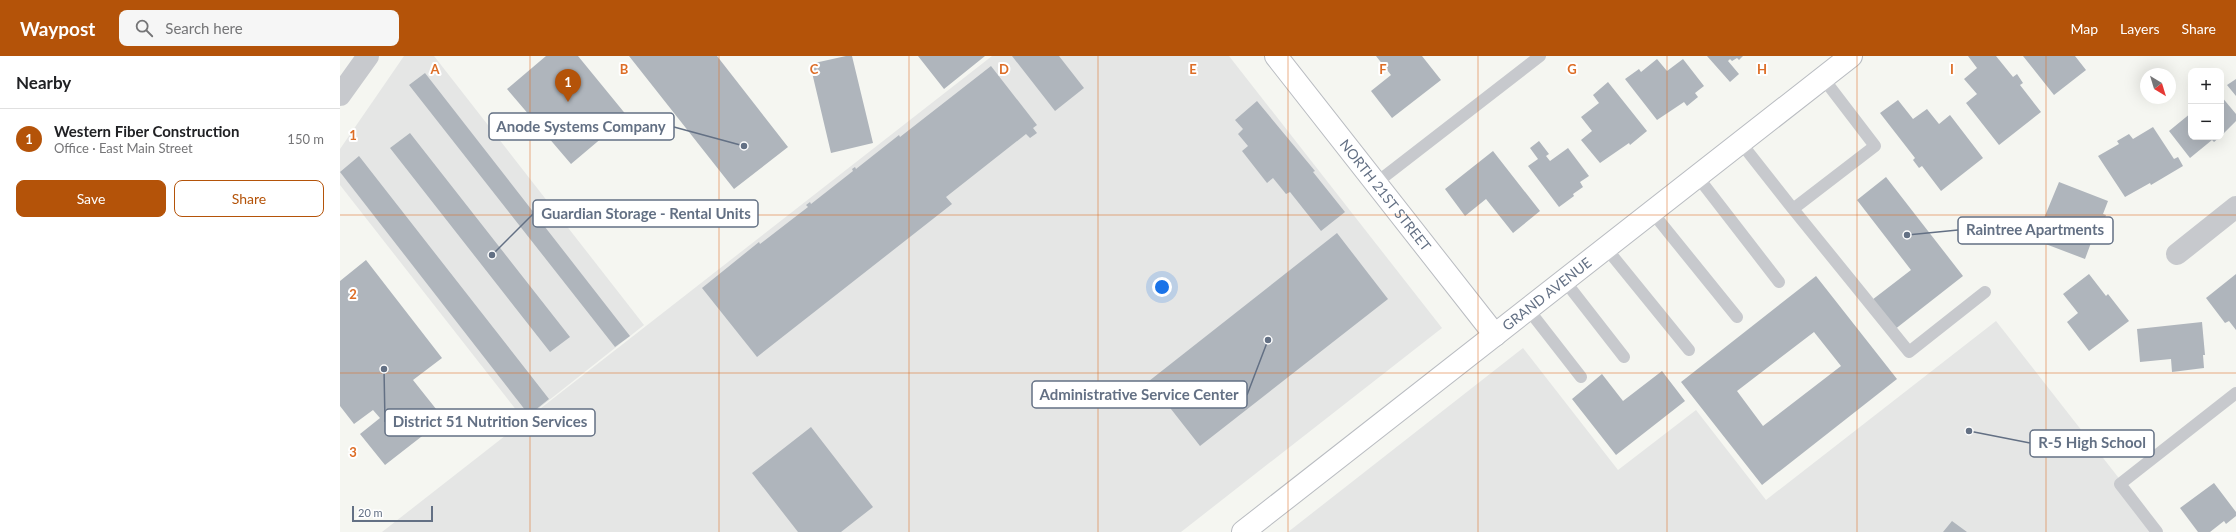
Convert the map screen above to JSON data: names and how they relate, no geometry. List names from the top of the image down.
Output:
{
  "streets": {
    "street": ["NORTH 21ST STREET", "GRAND AVENUE"]
  },
  "crossings": [
    ["NORTH 21ST STREET", "GRAND AVENUE"]
  ],
  "places": [
    "Anode Systems Company",
    "Raintree Apartments",
    "Guardian Storage - Rental Units",
    "Administrative Service Center",
    "District 51 Nutrition Services",
    "R-5 High School"
  ],
  "scale_bar": "20 m",
  "north": "bottom right",
  "page": {
    "header": "Waypost",
    "search": "Search here",
    "nav": ["Map", "Layers", "Share"],
    "heading": "Nearby",
    "map_buttons": ["+", "−"],
    "pins": "1",
    "list": [
      {
        "mark": "1",
        "name": "Western Fiber Construction",
        "note": "Office · East Main Street",
        "value": "150 m"
      }
    ],
    "buttons": ["Save", "Share"],
    "scale": "20 m"
  },
  "grid": {
    "columns": [
      "A",
      "B",
      "C",
      "D",
      "E",
      "F",
      "G",
      "H",
      "I"
    ],
    "rows": ["1", "2", "3"]
  }
}
